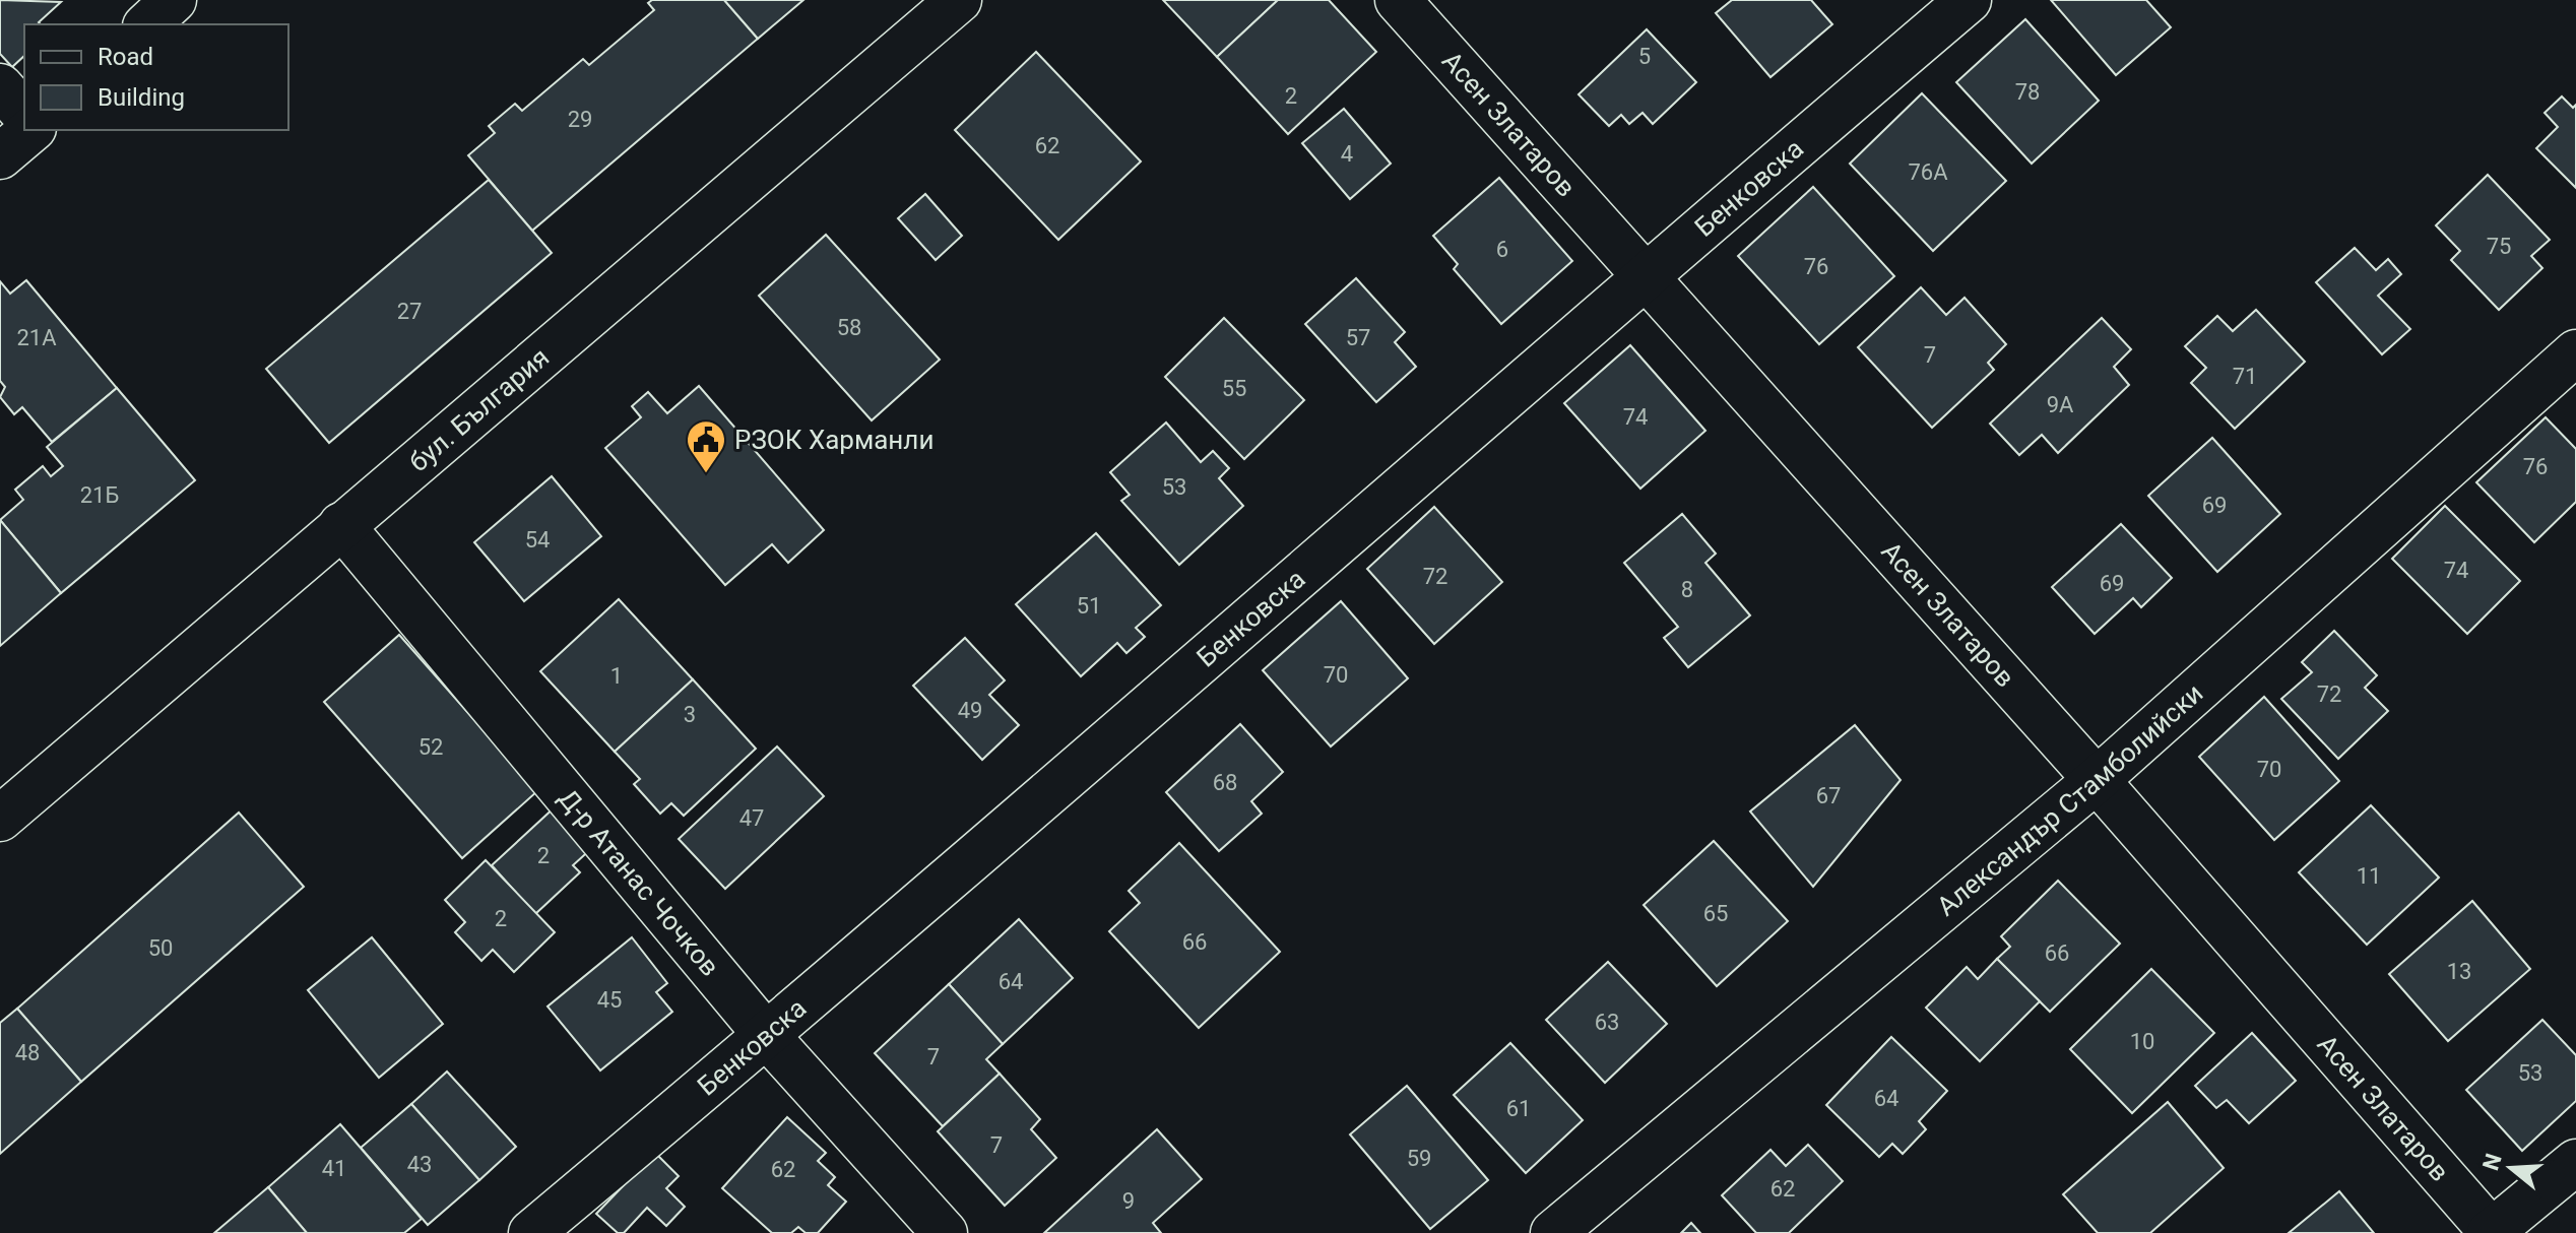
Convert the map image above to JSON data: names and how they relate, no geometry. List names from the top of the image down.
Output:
{
  "streets": {
    "street": [
      "Асен Златаров",
      "Бенковска",
      "бул. България",
      "Александър Стамболийски",
      "Д-р Атанас Чочков"
    ]
  },
  "crossings": [
    ["Асен Златаров", "Бенковска"],
    ["Асен Златаров", "Александър Стамболийски"],
    ["Бенковска", "Д-р Атанас Чочков"],
    ["бул. България", "Д-р Атанас Чочков"]
  ],
  "places": {
    "public building": ["РЗОК Харманли"]
  },
  "house_numbers": [
    "5",
    "78",
    "2",
    "29",
    "62",
    "4",
    "76А",
    "75",
    "6",
    "76",
    "27",
    "58",
    "21А",
    "57",
    "7",
    "71",
    "55",
    "9А",
    "74",
    "76",
    "53",
    "21Б",
    "69",
    "54",
    "74",
    "72",
    "69",
    "8",
    "51",
    "70",
    "1",
    "72",
    "49",
    "3",
    "52",
    "70",
    "68",
    "67",
    "47",
    "2",
    "11",
    "65",
    "2",
    "66",
    "50",
    "66",
    "13",
    "64",
    "45",
    "63",
    "10",
    "48",
    "7",
    "53",
    "64",
    "61",
    "7",
    "59",
    "43",
    "41",
    "62",
    "62",
    "9"
  ],
  "legend": ["Road", "Building"],
  "north": "left"
}
